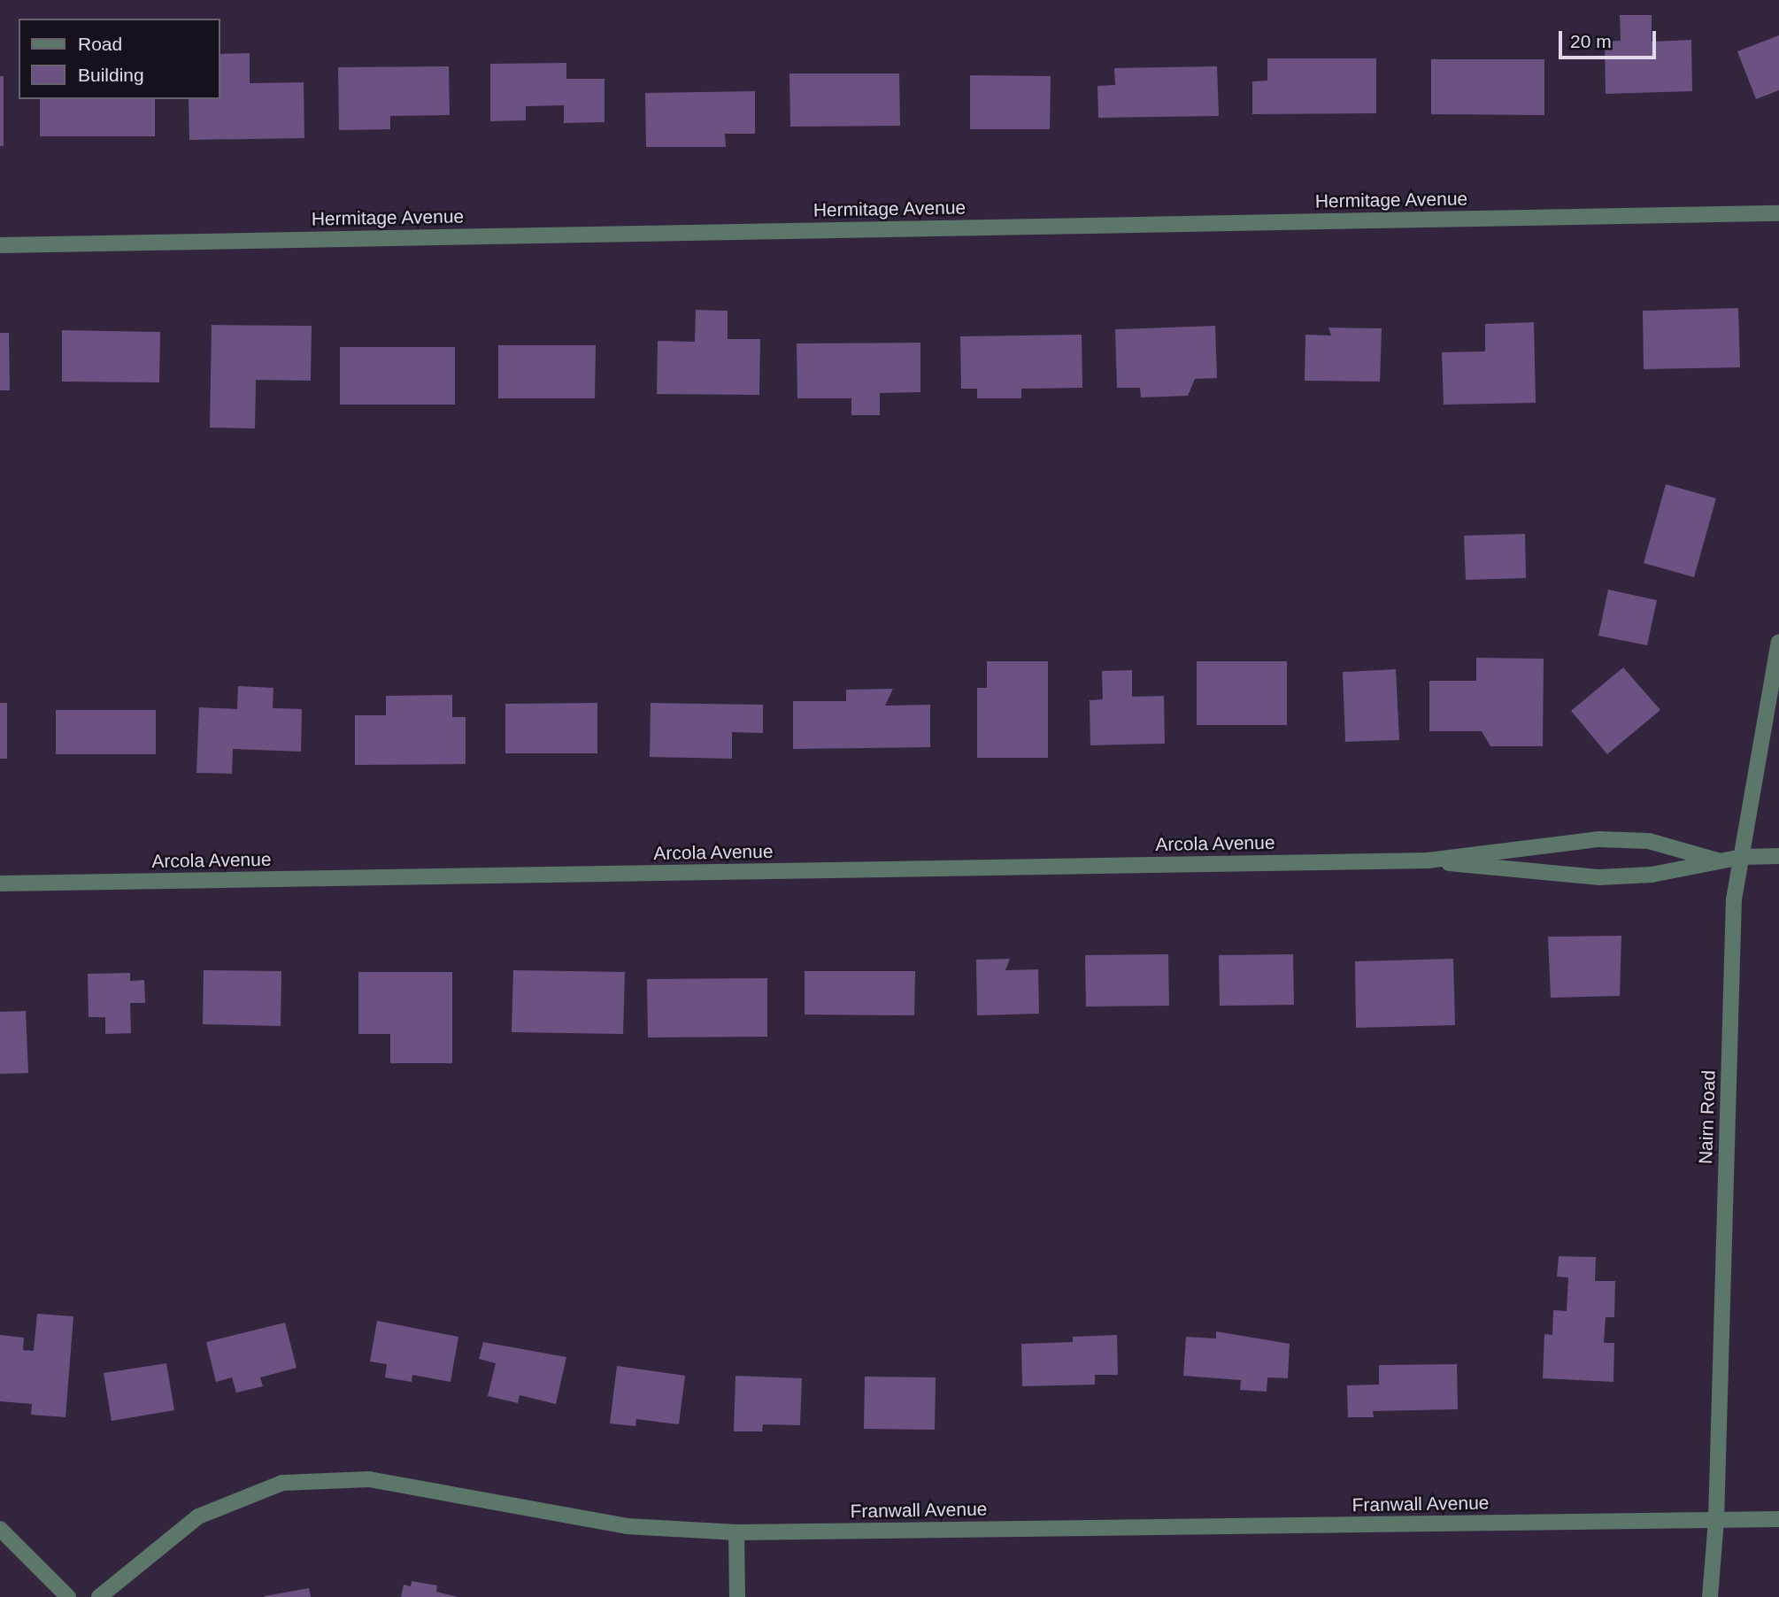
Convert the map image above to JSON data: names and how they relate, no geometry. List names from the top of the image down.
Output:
{
  "streets": {
    "street": [
      "Hermitage Avenue",
      "Arcola Avenue",
      "Nairn Road",
      "Franwall Avenue"
    ]
  },
  "crossings": [
    ["Arcola Avenue", "Nairn Road"],
    ["Nairn Road", "Franwall Avenue"]
  ],
  "legend": ["Road", "Building"],
  "scale_bar": "20 m"
}
